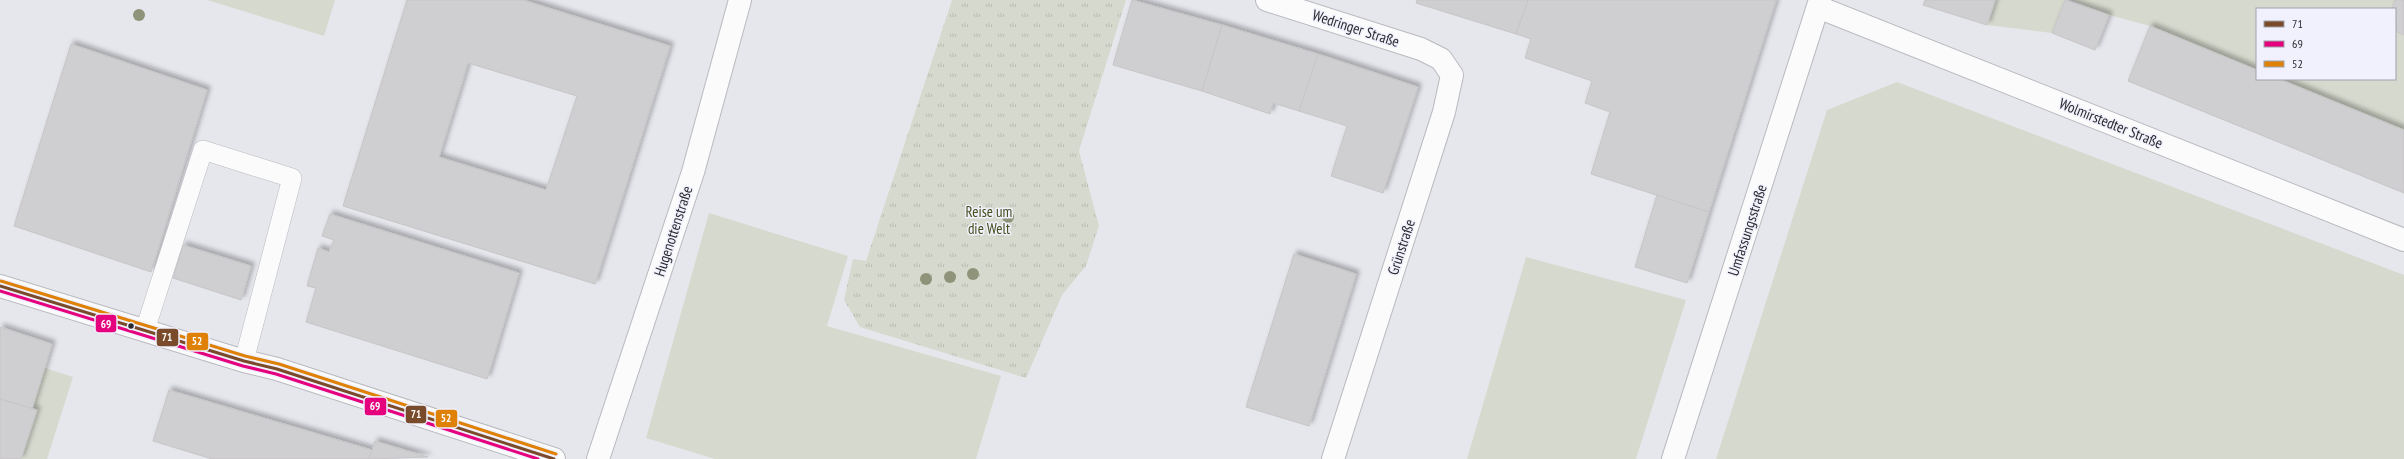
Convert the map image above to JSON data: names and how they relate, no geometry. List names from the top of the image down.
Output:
{
  "streets": {
    "street": [
      "Wedringer Straße",
      "Wolmirstedter Straße",
      "Umfassungsstraße",
      "Hugenottenstraße",
      "Grünstraße"
    ]
  },
  "crossings": [
    ["Wedringer Straße", "Grünstraße"],
    ["Wolmirstedter Straße", "Umfassungsstraße"]
  ],
  "parks": ["Reise um die Welt"],
  "lines": ["transit line 52", "transit line 71", "transit line 69"],
  "legend": ["71", "69", "52"]
}
